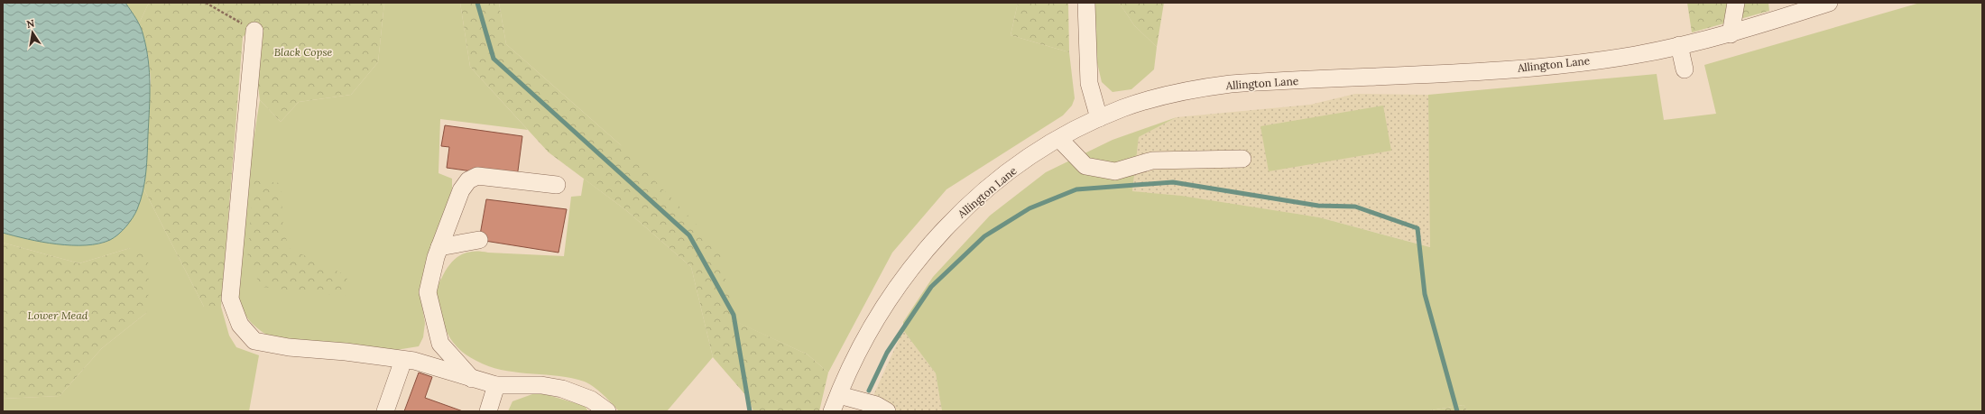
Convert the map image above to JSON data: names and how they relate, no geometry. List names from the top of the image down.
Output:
{
  "streets": {
    "street": ["Allington Lane"]
  },
  "parks": ["Black Copse", "Lower Mead"],
  "north": "top"
}
